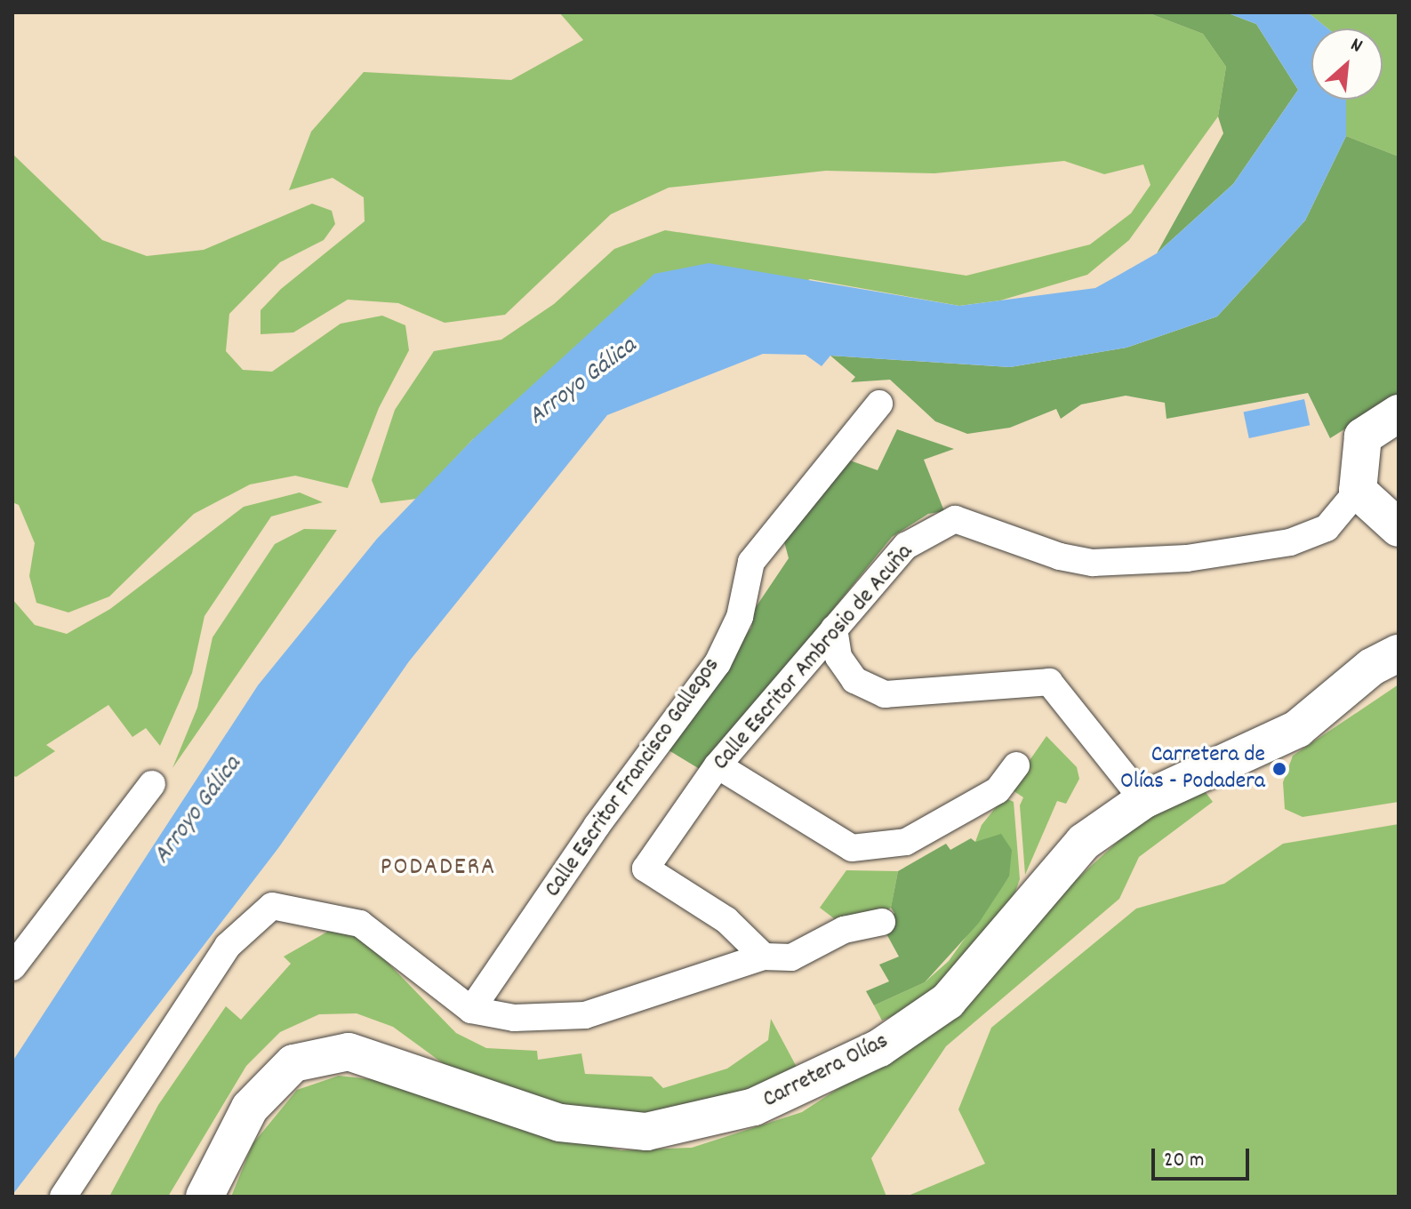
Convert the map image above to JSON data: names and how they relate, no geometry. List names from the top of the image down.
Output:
{
  "streets": {
    "main road": ["Carretera Olías"],
    "street": ["Calle Escritor Ambrosio de Acuña", "Calle Escritor Francisco Gallegos"]
  },
  "districts": ["PODADERA"],
  "water": ["Arroyo Gálica"],
  "places": ["Carretera de Olías - Podadera"],
  "scale_bar": "20 m",
  "north": "top right"
}
